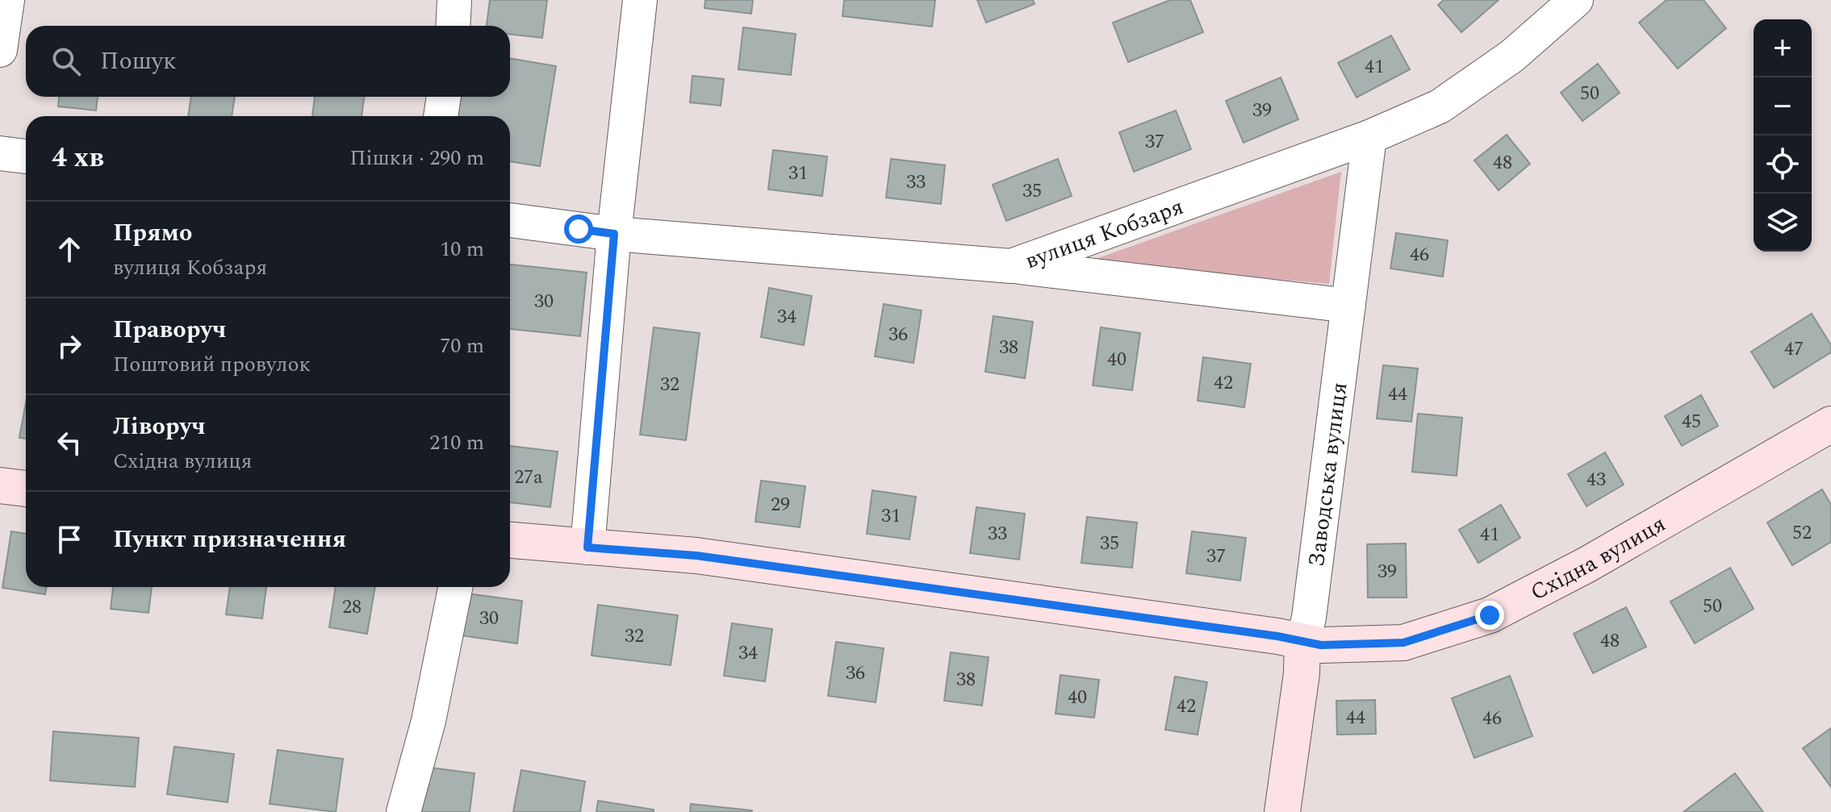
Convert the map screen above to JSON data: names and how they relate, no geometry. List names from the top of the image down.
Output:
{
  "streets": {
    "street": ["вулиця Кобзаря", "Заводська вулиця", "Східна вулиця"]
  },
  "crossings": [
    ["вулиця Кобзаря", "Заводська вулиця"],
    ["Заводська вулиця", "Східна вулиця"]
  ],
  "house_numbers": [
    "41",
    "50",
    "39",
    "37",
    "48",
    "31",
    "33",
    "35",
    "46",
    "30",
    "34",
    "36",
    "38",
    "47",
    "40",
    "42",
    "32",
    "44",
    "45",
    "27а",
    "43",
    "29",
    "31",
    "52",
    "33",
    "41",
    "35",
    "37",
    "39",
    "50",
    "28",
    "30",
    "32",
    "48",
    "34",
    "36",
    "38",
    "40",
    "42",
    "44",
    "46"
  ],
  "page": {
    "map_buttons": ["+", "−"],
    "search": "Пошук",
    "heading": ["4 хв", "Пішки · 290 m"],
    "list": [
      ["Прямо", "вулиця Кобзаря", "10 m"],
      ["Праворуч", "Поштовий провулок", "70 m"],
      ["Ліворуч", "Східна вулиця", "210 m"],
      "Пункт призначення"
    ]
  }
}
